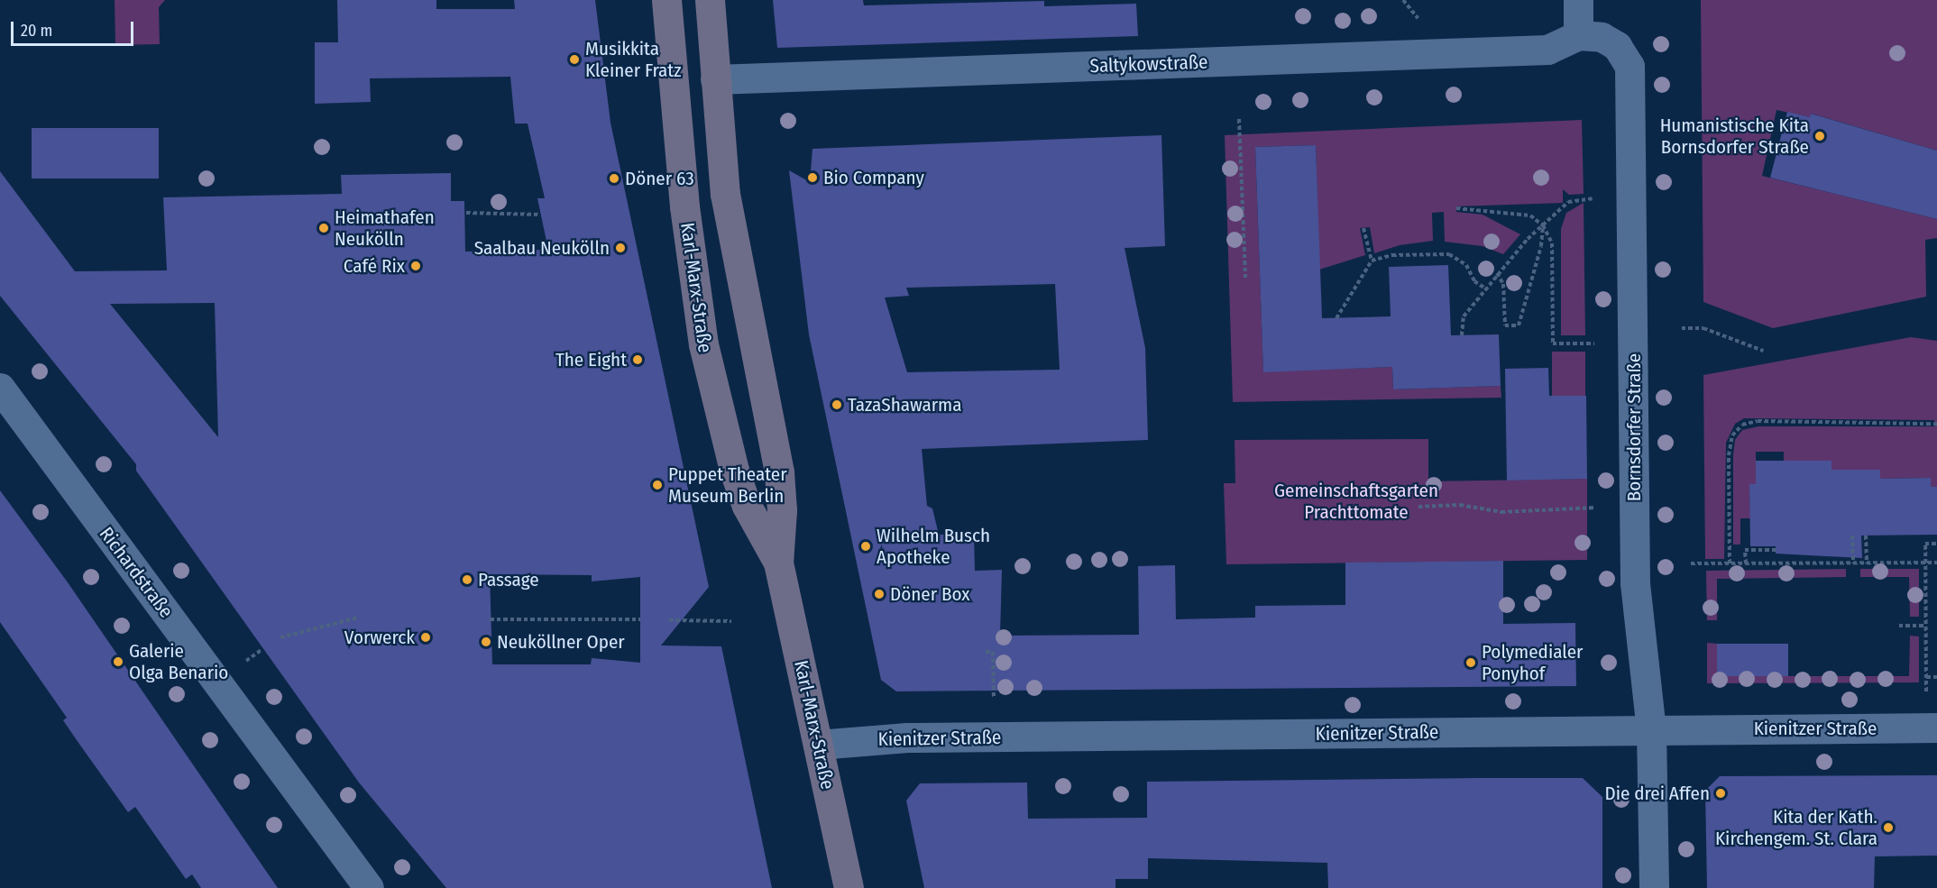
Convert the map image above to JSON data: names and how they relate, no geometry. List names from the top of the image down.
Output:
{
  "streets": {
    "main road": ["Karl-Marx-Straße"],
    "street": [
      "Saltykowstraße",
      "Bornsdorfer Straße",
      "Richardstraße",
      "Kienitzer Straße"
    ]
  },
  "crossings": [
    ["Saltykowstraße", "Karl-Marx-Straße"],
    ["Saltykowstraße", "Bornsdorfer Straße"],
    ["Karl-Marx-Straße", "Kienitzer Straße"],
    ["Bornsdorfer Straße", "Kienitzer Straße"]
  ],
  "parks": ["Gemeinschaftsgarten Prachttomate"],
  "places": [
    "Musikkita Kleiner Fratz",
    "Humanistische Kita Bornsdorfer Straße",
    "Bio Company",
    "Döner 63",
    "Heimathafen Neukölln",
    "Saalbau Neukölln",
    "Café Rix",
    "The Eight",
    "TazaShawarma",
    "Puppet Theater Museum Berlin",
    "Wilhelm Busch Apotheke",
    "Passage",
    "Döner Box",
    "Vorwerck",
    "Neuköllner Oper",
    "Galerie Olga Benario",
    "Polymedialer Ponyhof",
    "Die drei Affen",
    "Kita der Kath. Kirchengem. St. Clara"
  ],
  "scale_bar": "20 m"
}
